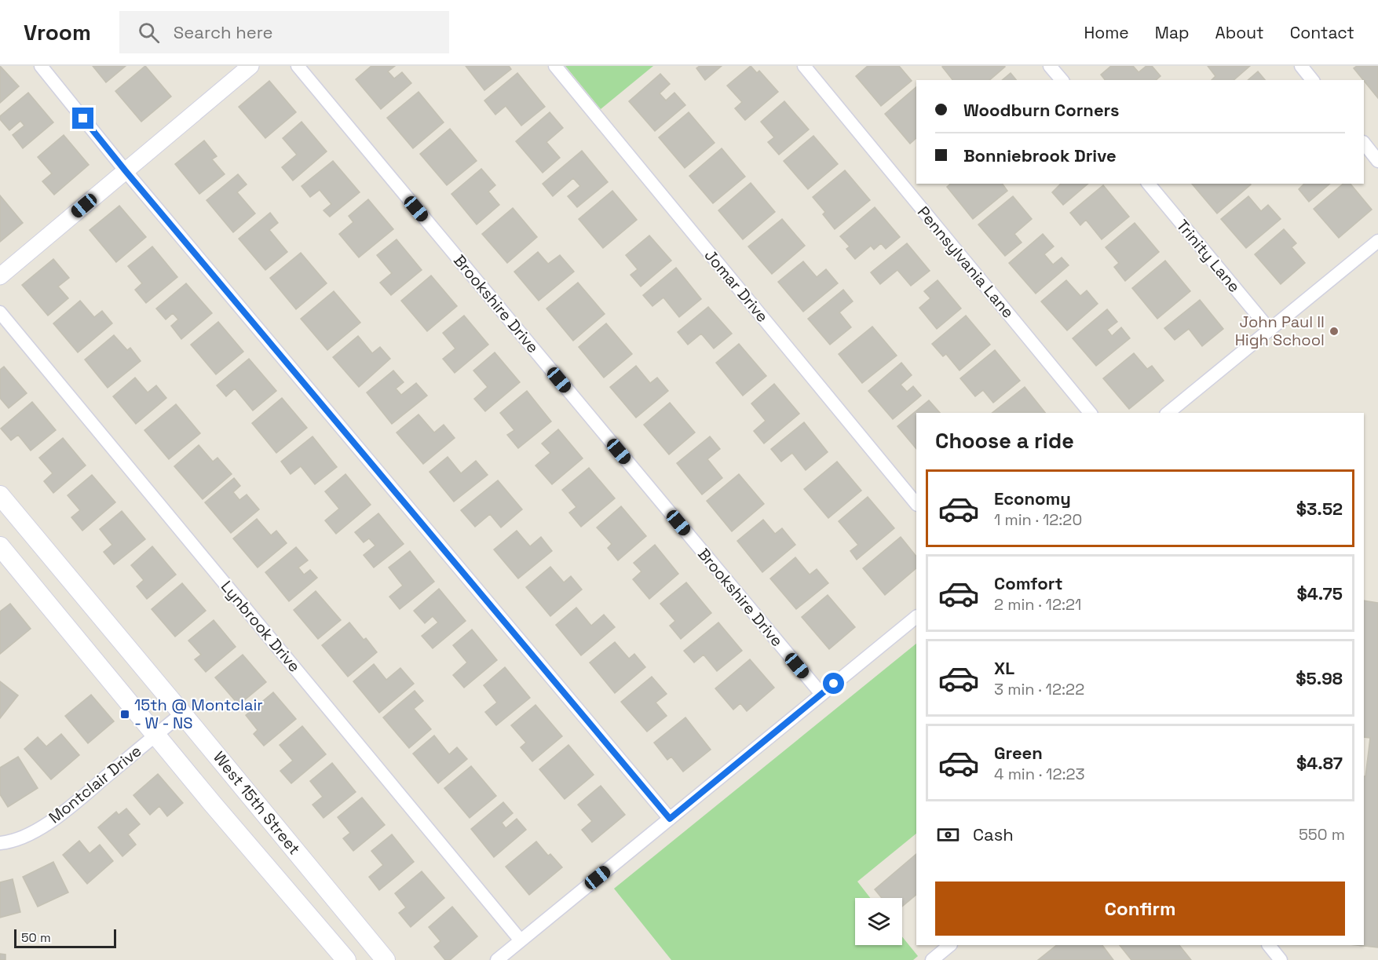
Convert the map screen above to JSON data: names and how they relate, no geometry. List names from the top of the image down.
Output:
{
  "streets": {
    "main road": ["West 15th Street"],
    "street": [
      "Trinity Lane",
      "Pennsylvania Lane",
      "Jomar Drive",
      "Brookshire Drive",
      "Lynbrook Drive",
      "Montclair Drive"
    ]
  },
  "crossings": [
    ["Montclair Drive", "West 15th Street"]
  ],
  "places": {
    "other": ["John Paul II High School"],
    "transit": ["15th @ Montclair - W - NS"]
  },
  "scale_bar": "50 m",
  "page": {
    "header": "Vroom",
    "search": "Search here",
    "nav": [
      "Home",
      "Map",
      "About",
      "Contact"
    ],
    "banner": ["Woodburn Corners", "Bonniebrook Drive"],
    "heading": "Choose a ride",
    "list": [
      {
        "name": "Economy",
        "note": "1 min · 12:20",
        "value": "$3.52"
      },
      {
        "name": "Comfort",
        "note": "2 min · 12:21",
        "value": "$4.75"
      },
      {
        "name": "XL",
        "note": "3 min · 12:22",
        "value": "$5.98"
      },
      {
        "name": "Green",
        "note": "4 min · 12:23",
        "value": "$4.87"
      }
    ],
    "pay": ["Cash", "550 m"],
    "buttons": "Confirm",
    "scale": "50 m"
  }
}
